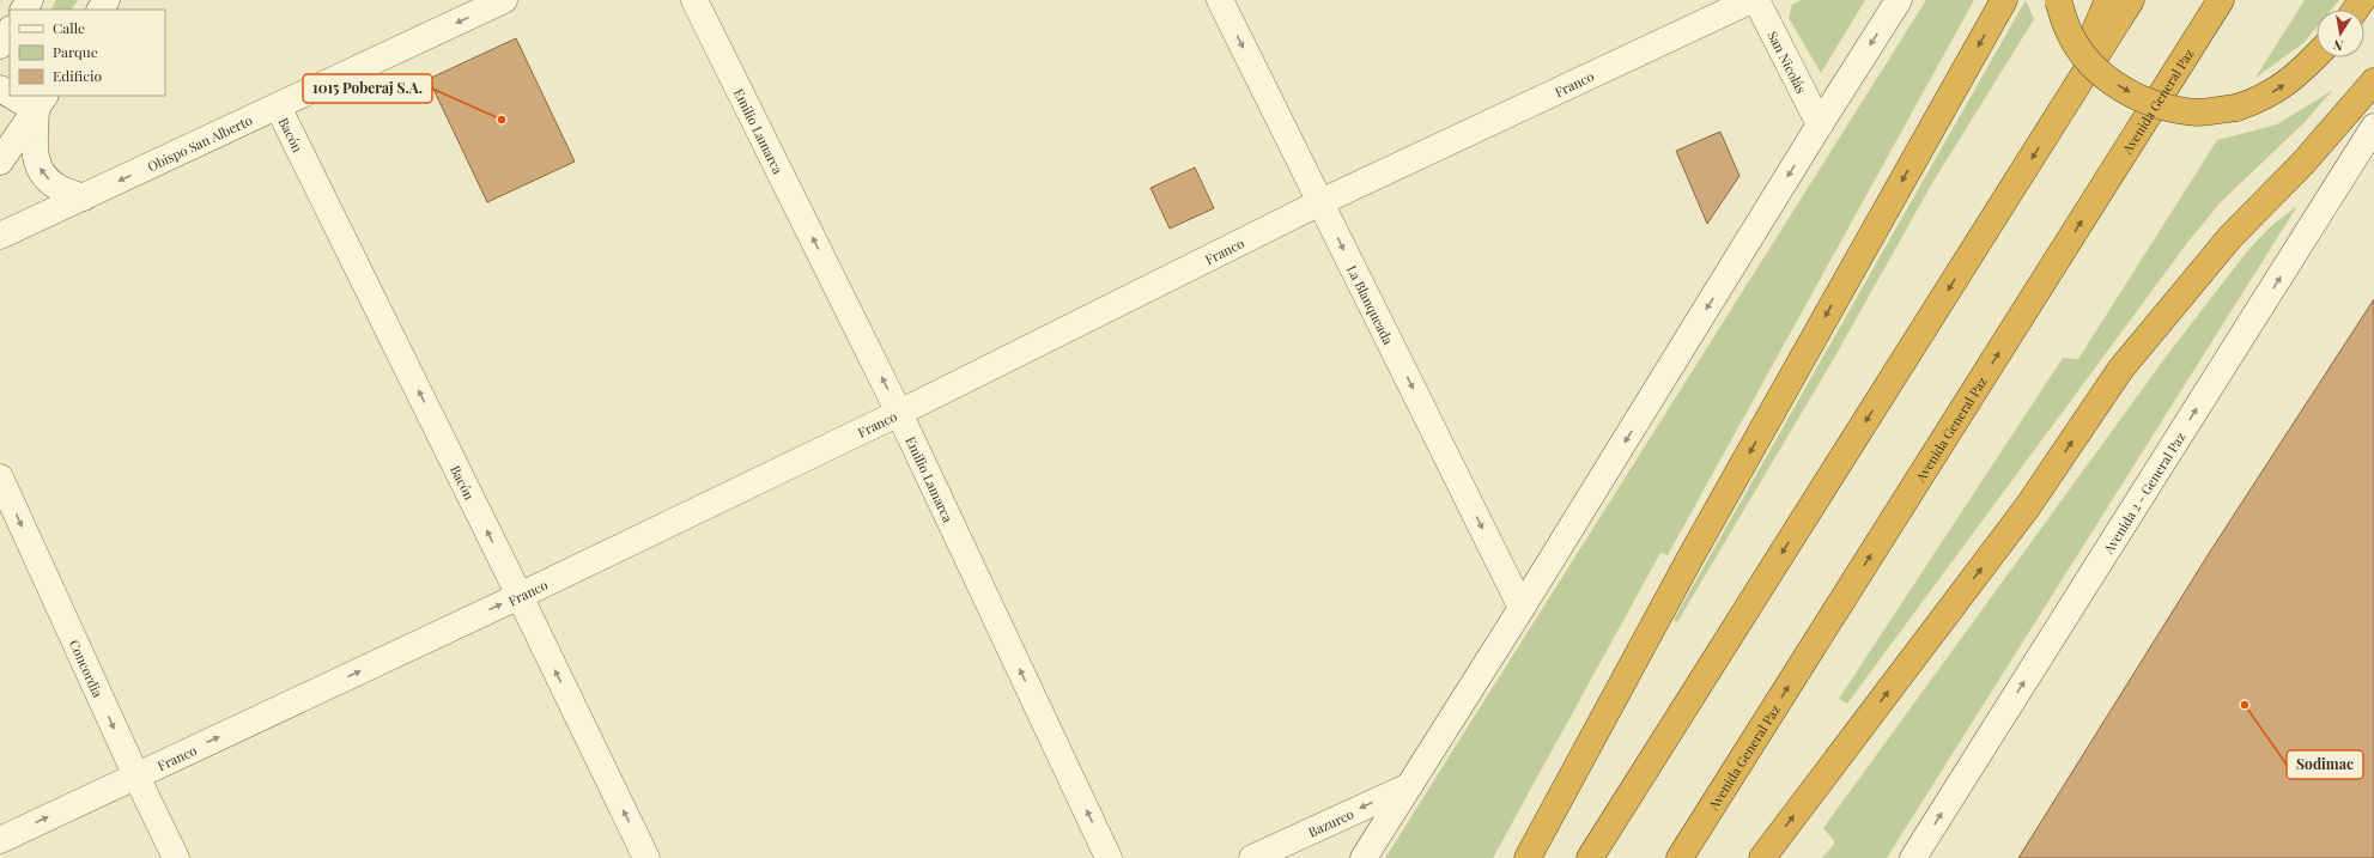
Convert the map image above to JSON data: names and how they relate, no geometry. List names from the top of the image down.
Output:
{
  "streets": {
    "highway": ["Avenida General Paz"],
    "street": [
      "San Nicolás",
      "Franco",
      "Emilio Lamarca",
      "Bacón",
      "Obispo San Alberto",
      "La Blanqueada",
      "Avenida 2 - General Paz",
      "Concordia",
      "Bazurco"
    ]
  },
  "crossings": [
    ["Franco", "Emilio Lamarca"],
    ["Franco", "Bacón"],
    ["Franco", "La Blanqueada"],
    ["Franco", "Concordia"],
    ["Bacón", "Obispo San Alberto"]
  ],
  "one_way": [
    "Emilio Lamarca",
    "Bacón",
    "Obispo San Alberto",
    "La Blanqueada",
    "Avenida 2 - General Paz",
    "Concordia",
    "Bazurco"
  ],
  "places": ["1015 Poberaj S.A.", "Sodimac"],
  "legend": ["Calle", "Parque", "Edificio"],
  "north": "bottom"
}
